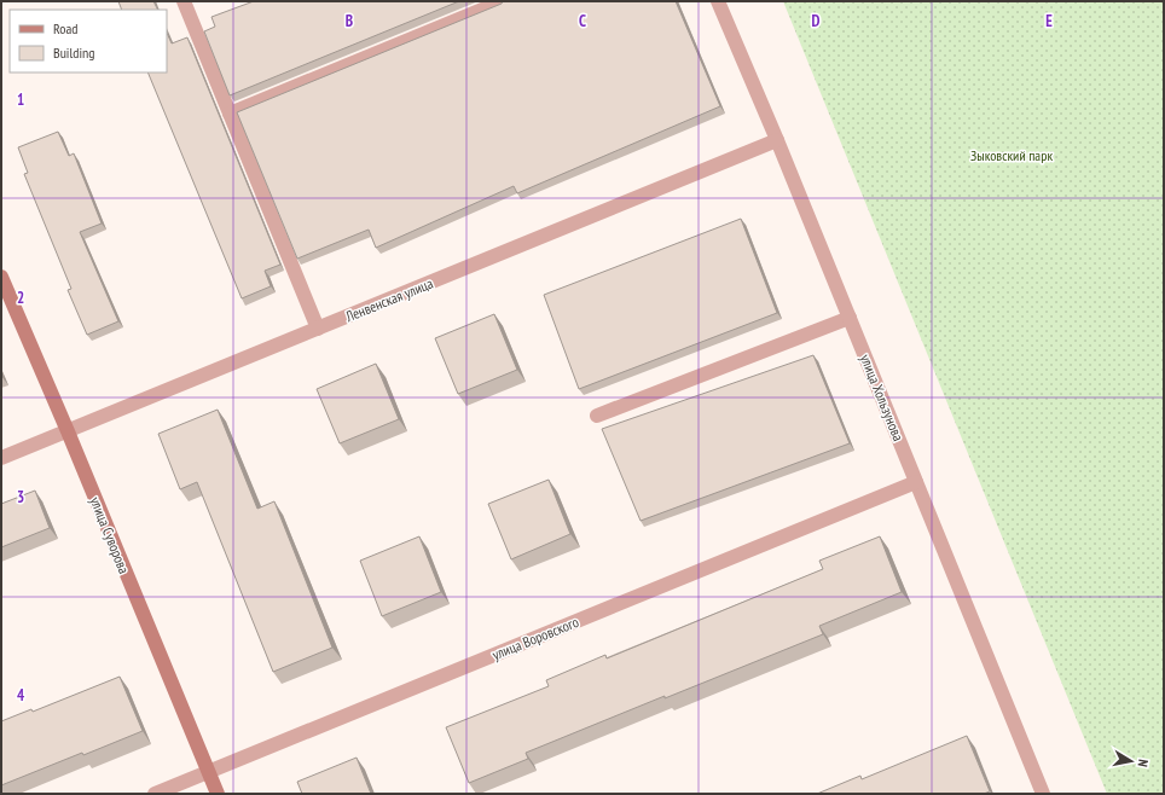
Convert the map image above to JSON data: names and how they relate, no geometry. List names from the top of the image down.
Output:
{
  "streets": {
    "street": [
      "Ленвенская улица",
      "улица Хользунова",
      "улица Суворова",
      "улица Воровского"
    ]
  },
  "crossings": [
    ["Ленвенская улица", "улица Хользунова"],
    ["Ленвенская улица", "улица Суворова"],
    ["улица Хользунова", "улица Воровского"],
    ["улица Суворова", "улица Воровского"]
  ],
  "parks": ["Зыковский парк"],
  "legend": ["Road", "Building"],
  "north": "right",
  "grid": {
    "columns": [
      "B",
      "C",
      "D",
      "E"
    ],
    "rows": [
      "1",
      "2",
      "3",
      "4"
    ]
  }
}
